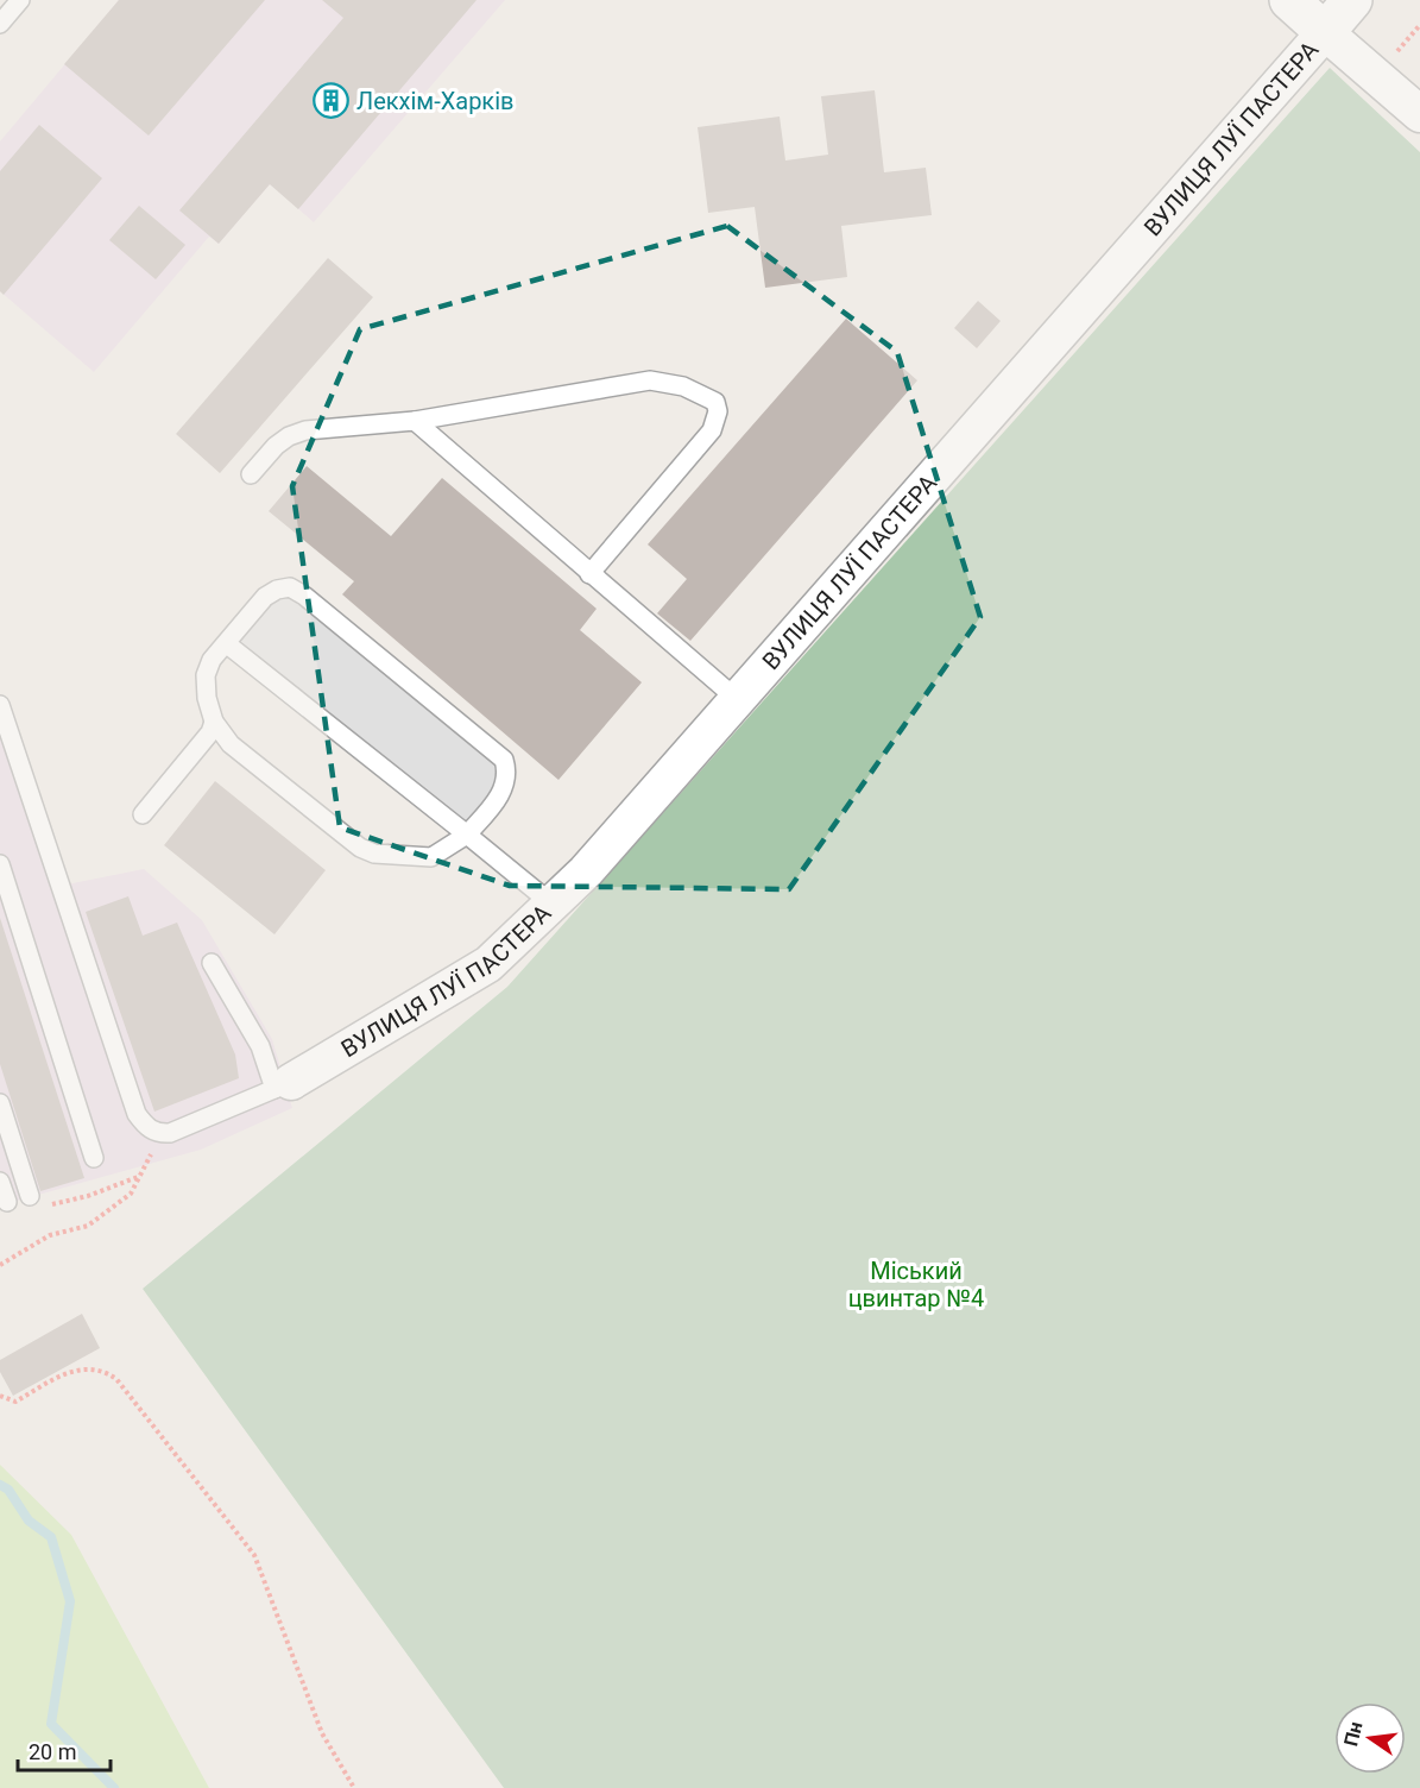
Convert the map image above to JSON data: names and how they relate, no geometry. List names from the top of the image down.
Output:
{
  "streets": {
    "street": ["ВУЛИЦЯ ЛУЇ ПАСТЕРА"]
  },
  "parks": ["Міський цвинтар №4"],
  "places": {
    "building": ["Лекхім-Харків"]
  },
  "scale_bar": "20 m",
  "north": "left"
}
